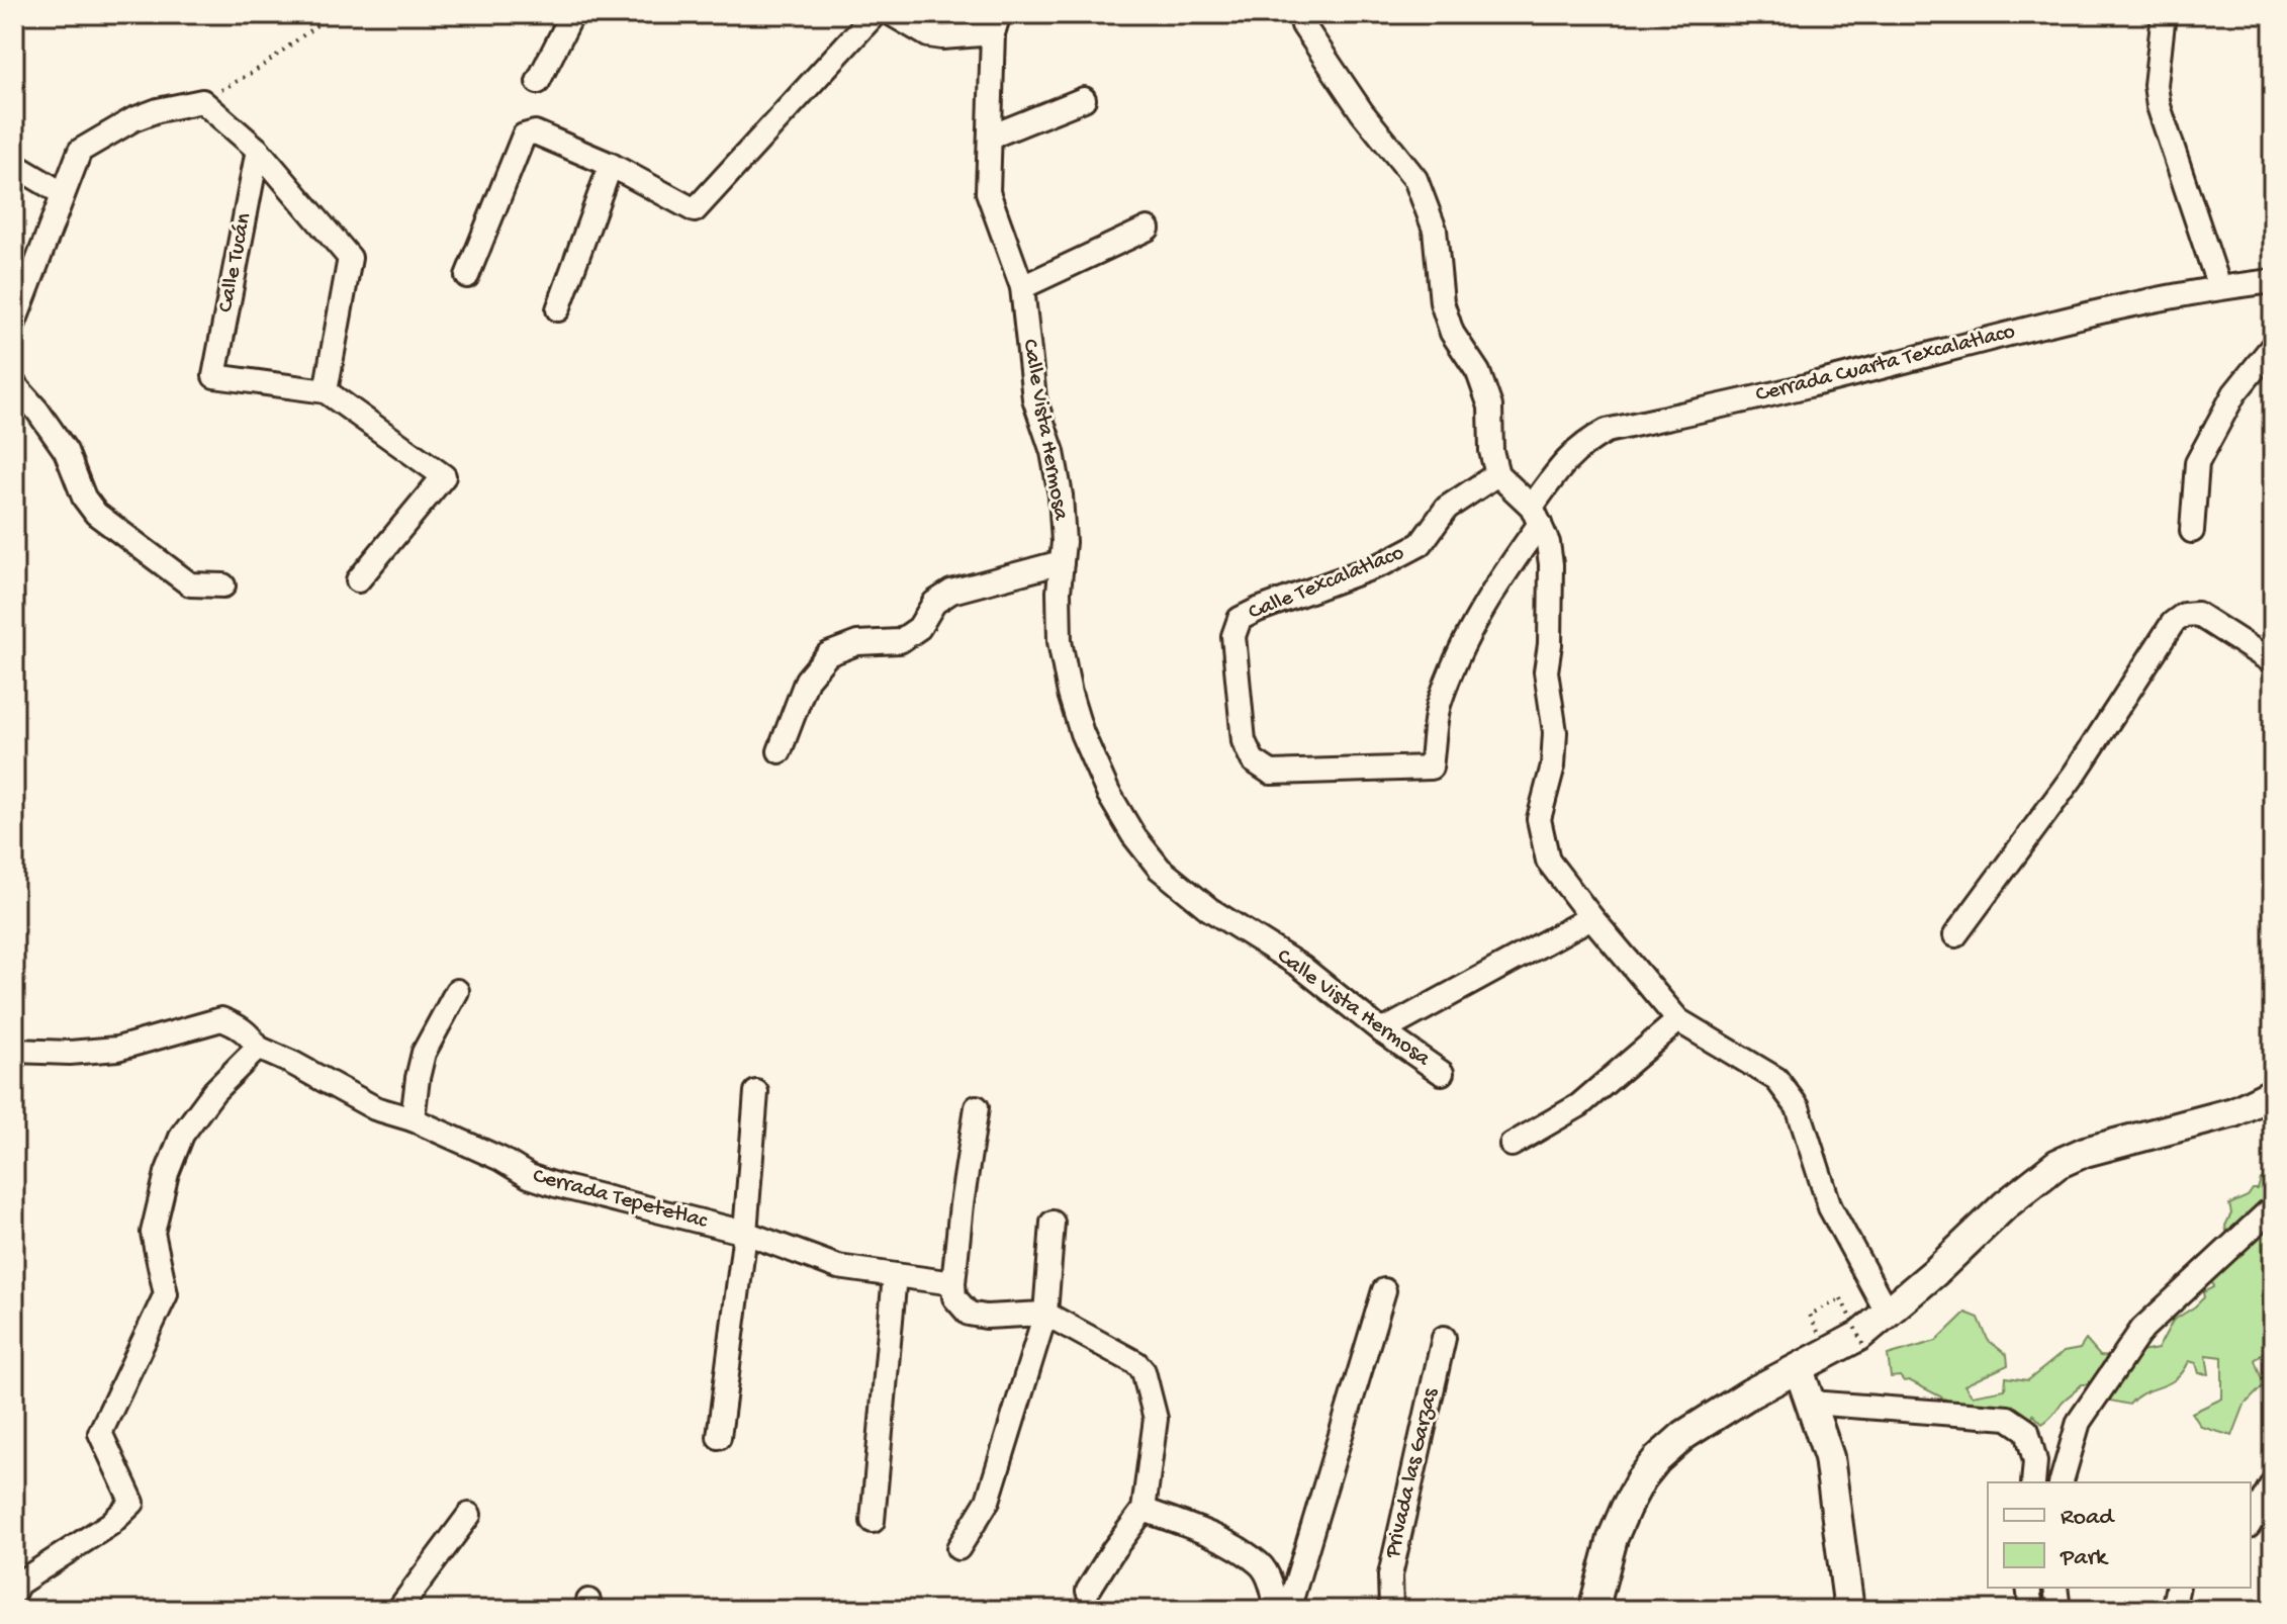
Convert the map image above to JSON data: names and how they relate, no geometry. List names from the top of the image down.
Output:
{
  "streets": {
    "street": [
      "Calle Tucán",
      "Cerrada Cuarta Texcalatlaco",
      "Calle Vista Hermosa",
      "Calle Texcalatlaco",
      "Cerrada Tepetetlac",
      "Privada las Garzas"
    ]
  },
  "crossings": [
    ["Cerrada Cuarta Texcalatlaco", "Calle Texcalatlaco"]
  ],
  "legend": ["Road", "Park"]
}
